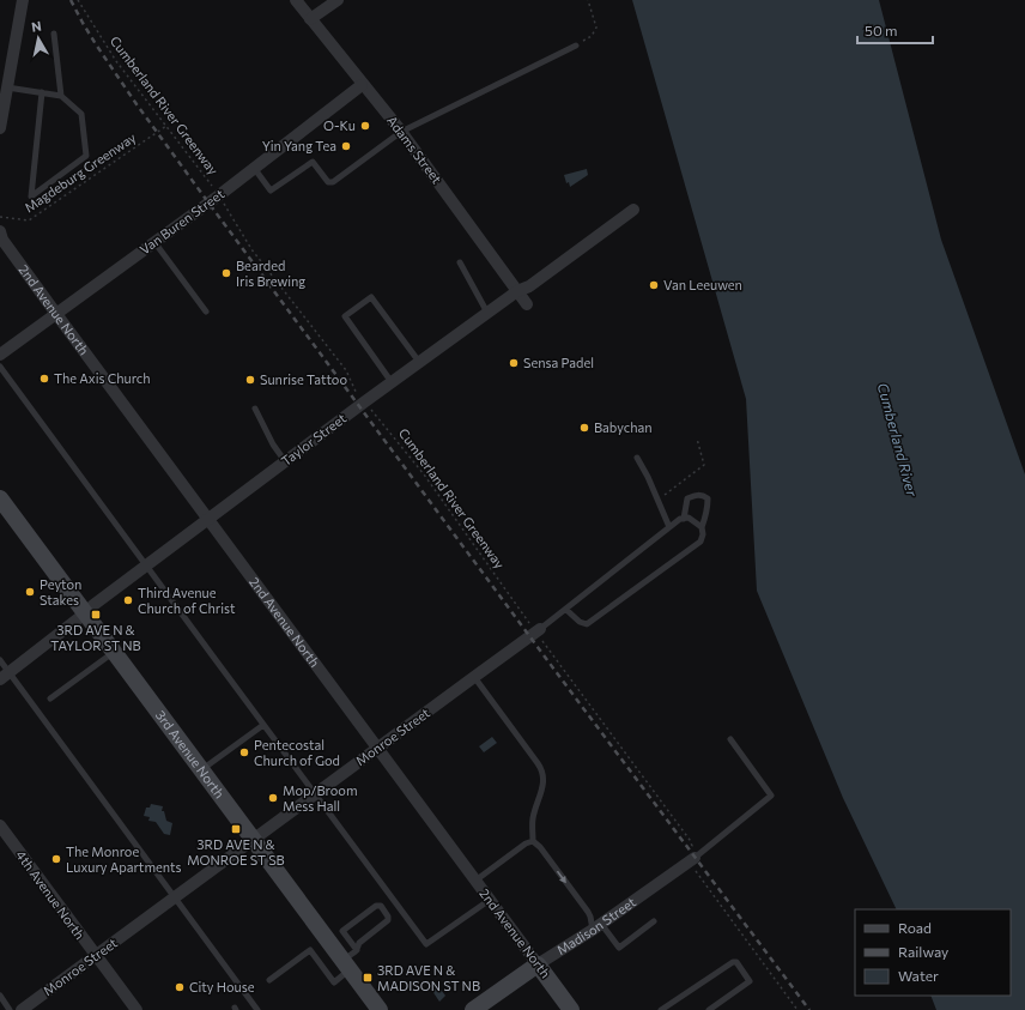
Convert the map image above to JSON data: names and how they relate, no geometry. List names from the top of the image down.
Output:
{
  "streets": {
    "street": [
      "Adams Street",
      "Van Buren Street",
      "2nd Avenue North",
      "Taylor Street",
      "Monroe Street",
      "3rd Avenue North",
      "4th Avenue North",
      "Madison Street"
    ],
    "path": ["Cumberland River Greenway", "Magdeburg Greenway"]
  },
  "crossings": [
    ["Cumberland River Greenway", "Magdeburg Greenway"],
    ["Cumberland River Greenway", "Van Buren Street"],
    ["Cumberland River Greenway", "Taylor Street"],
    ["Cumberland River Greenway", "Monroe Street"],
    ["Cumberland River Greenway", "Madison Street"],
    ["Adams Street", "Van Buren Street"],
    ["Adams Street", "Taylor Street"],
    ["Van Buren Street", "2nd Avenue North"],
    ["2nd Avenue North", "Taylor Street"],
    ["2nd Avenue North", "Monroe Street"],
    ["2nd Avenue North", "Madison Street"],
    ["Taylor Street", "3rd Avenue North"],
    ["Monroe Street", "3rd Avenue North"],
    ["Monroe Street", "4th Avenue North"]
  ],
  "water": ["Cumberland River"],
  "places": {
    "other": [
      "O-Ku",
      "Yin Yang Tea",
      "Bearded Iris Brewing",
      "Van Leeuwen",
      "Sensa Padel",
      "The Axis Church",
      "Sunrise Tattoo",
      "Babychan",
      "Peyton Stakes",
      "Third Avenue Church of Christ",
      "Pentecostal Church of God",
      "Mop/Broom Mess Hall",
      "The Monroe Luxury Apartments",
      "City House"
    ],
    "transit": ["3RD AVE N & TAYLOR ST NB", "3RD AVE N & MONROE ST SB", "3RD AVE N & MADISON ST NB"]
  },
  "legend": ["Road", "Railway", "Water"],
  "scale_bar": "50 m",
  "north": "top"
}
